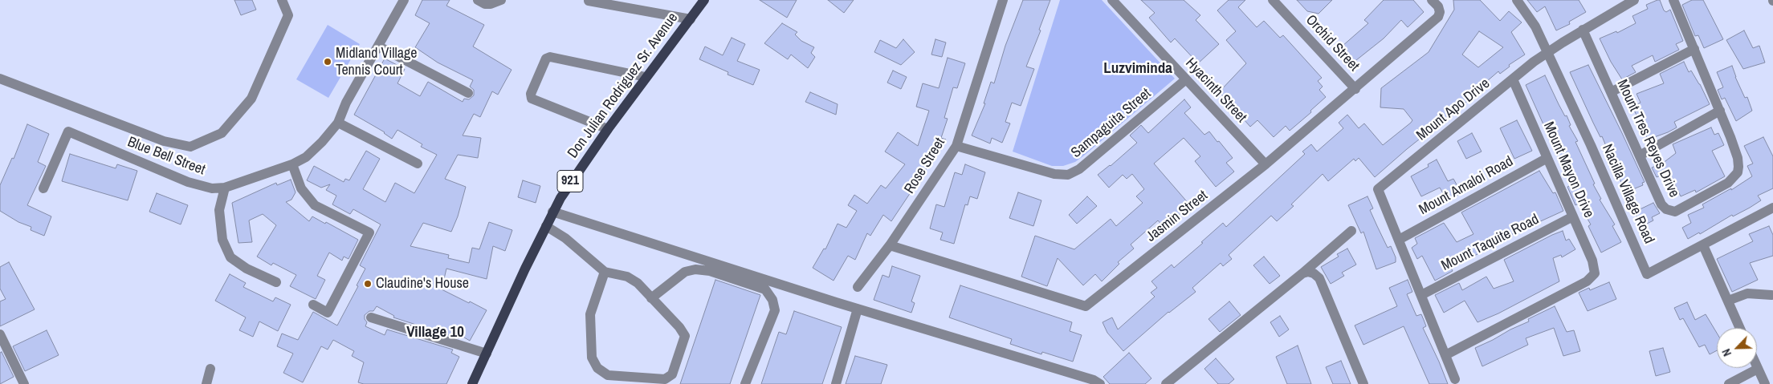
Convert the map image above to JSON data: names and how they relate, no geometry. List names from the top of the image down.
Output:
{
  "streets": {
    "main road": ["Don Julian Rodriguez Sr. Avenue", "921"],
    "street": [
      "Orchid Street",
      "Hyacinth Street",
      "Mount Apo Drive",
      "Sampaguita Street",
      "Mount Tres Reyes Drive",
      "Blue Bell Street",
      "Rose Street",
      "Mount Mayon Drive",
      "Mount Amaloi Road",
      "Nacilla Village Road",
      "Jasmin Street",
      "Mount Taquite Road"
    ]
  },
  "crossings": [
    ["Orchid Street", "Jasmin Street"],
    ["Hyacinth Street", "Sampaguita Street"],
    ["Hyacinth Street", "Jasmin Street"],
    ["Mount Apo Drive", "Mount Mayon Drive"],
    ["Mount Apo Drive", "Mount Amaloi Road"],
    ["Mount Apo Drive", "Nacilla Village Road"],
    ["Sampaguita Street", "Rose Street"],
    ["Rose Street", "Jasmin Street"],
    ["Mount Mayon Drive", "Mount Amaloi Road"],
    ["Mount Mayon Drive", "Mount Taquite Road"]
  ],
  "districts": ["Luzviminda", "Village 10"],
  "places": ["Midland Village Tennis Court", "Claudine's House"],
  "north": "bottom left"
}
